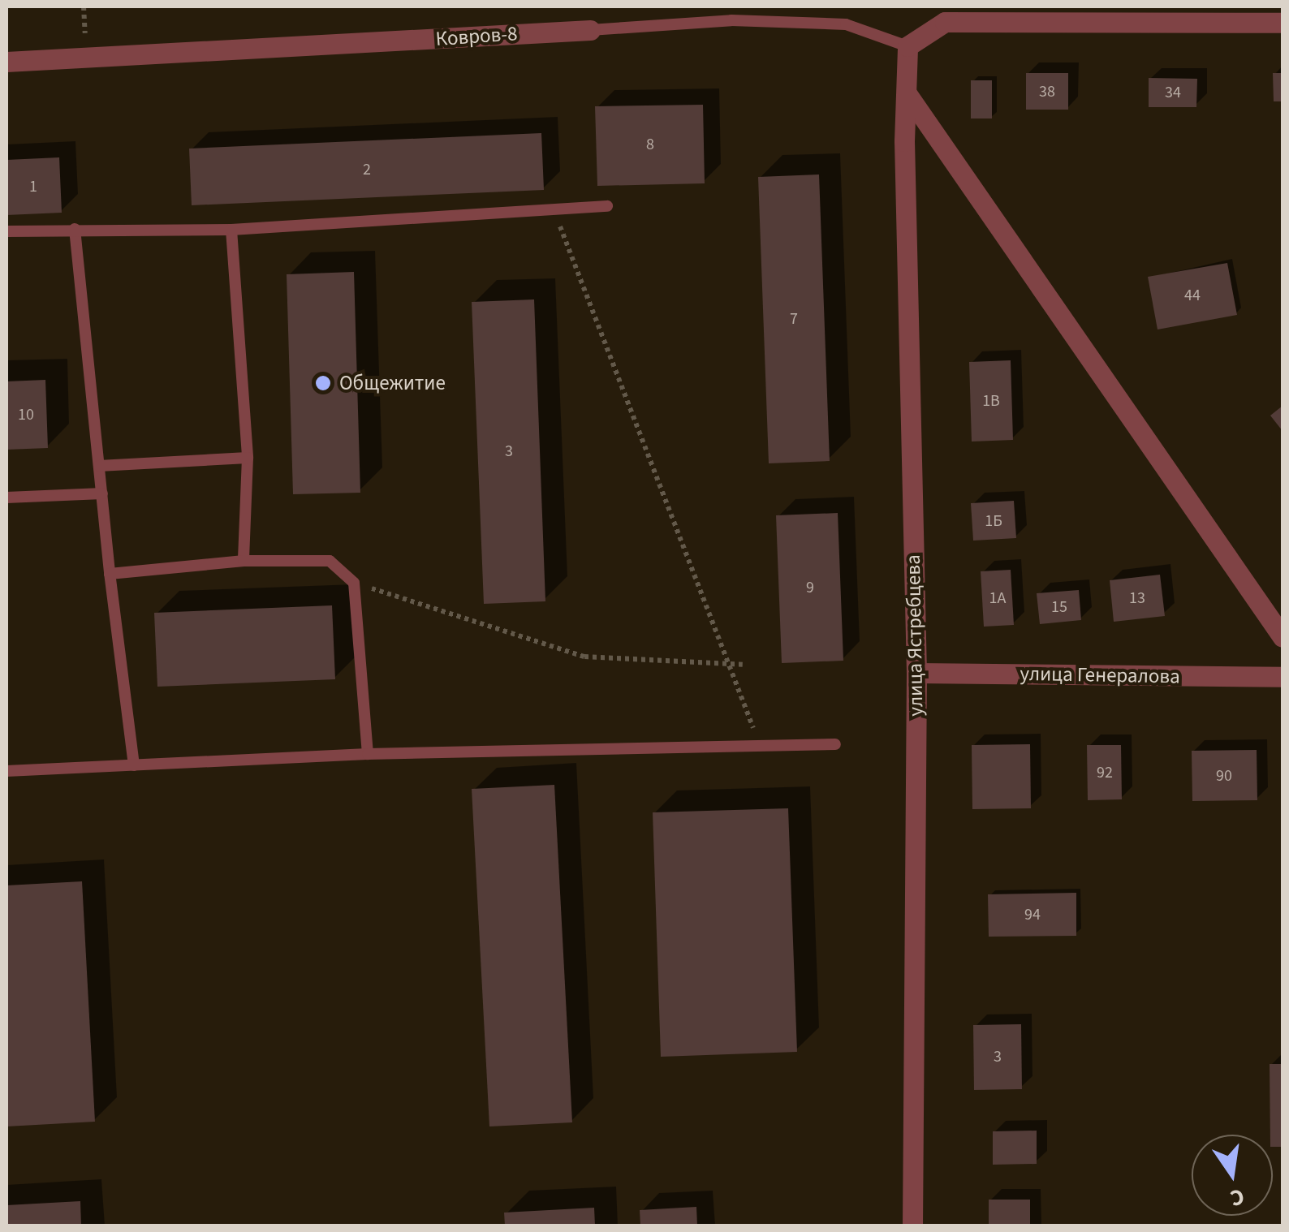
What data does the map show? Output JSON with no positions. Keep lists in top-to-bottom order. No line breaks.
{"streets":{"street":["Ковров-8","улица Ястребцева","улица Генералова"]},"crossings":[["улица Ястребцева","улица Генералова"]],"places":["Общежитие"],"house_numbers":["38","34","8","2","1","44","7","1В","10","3","1Б","9","1А","13","15","92","90","94","3"],"north":"bottom"}
